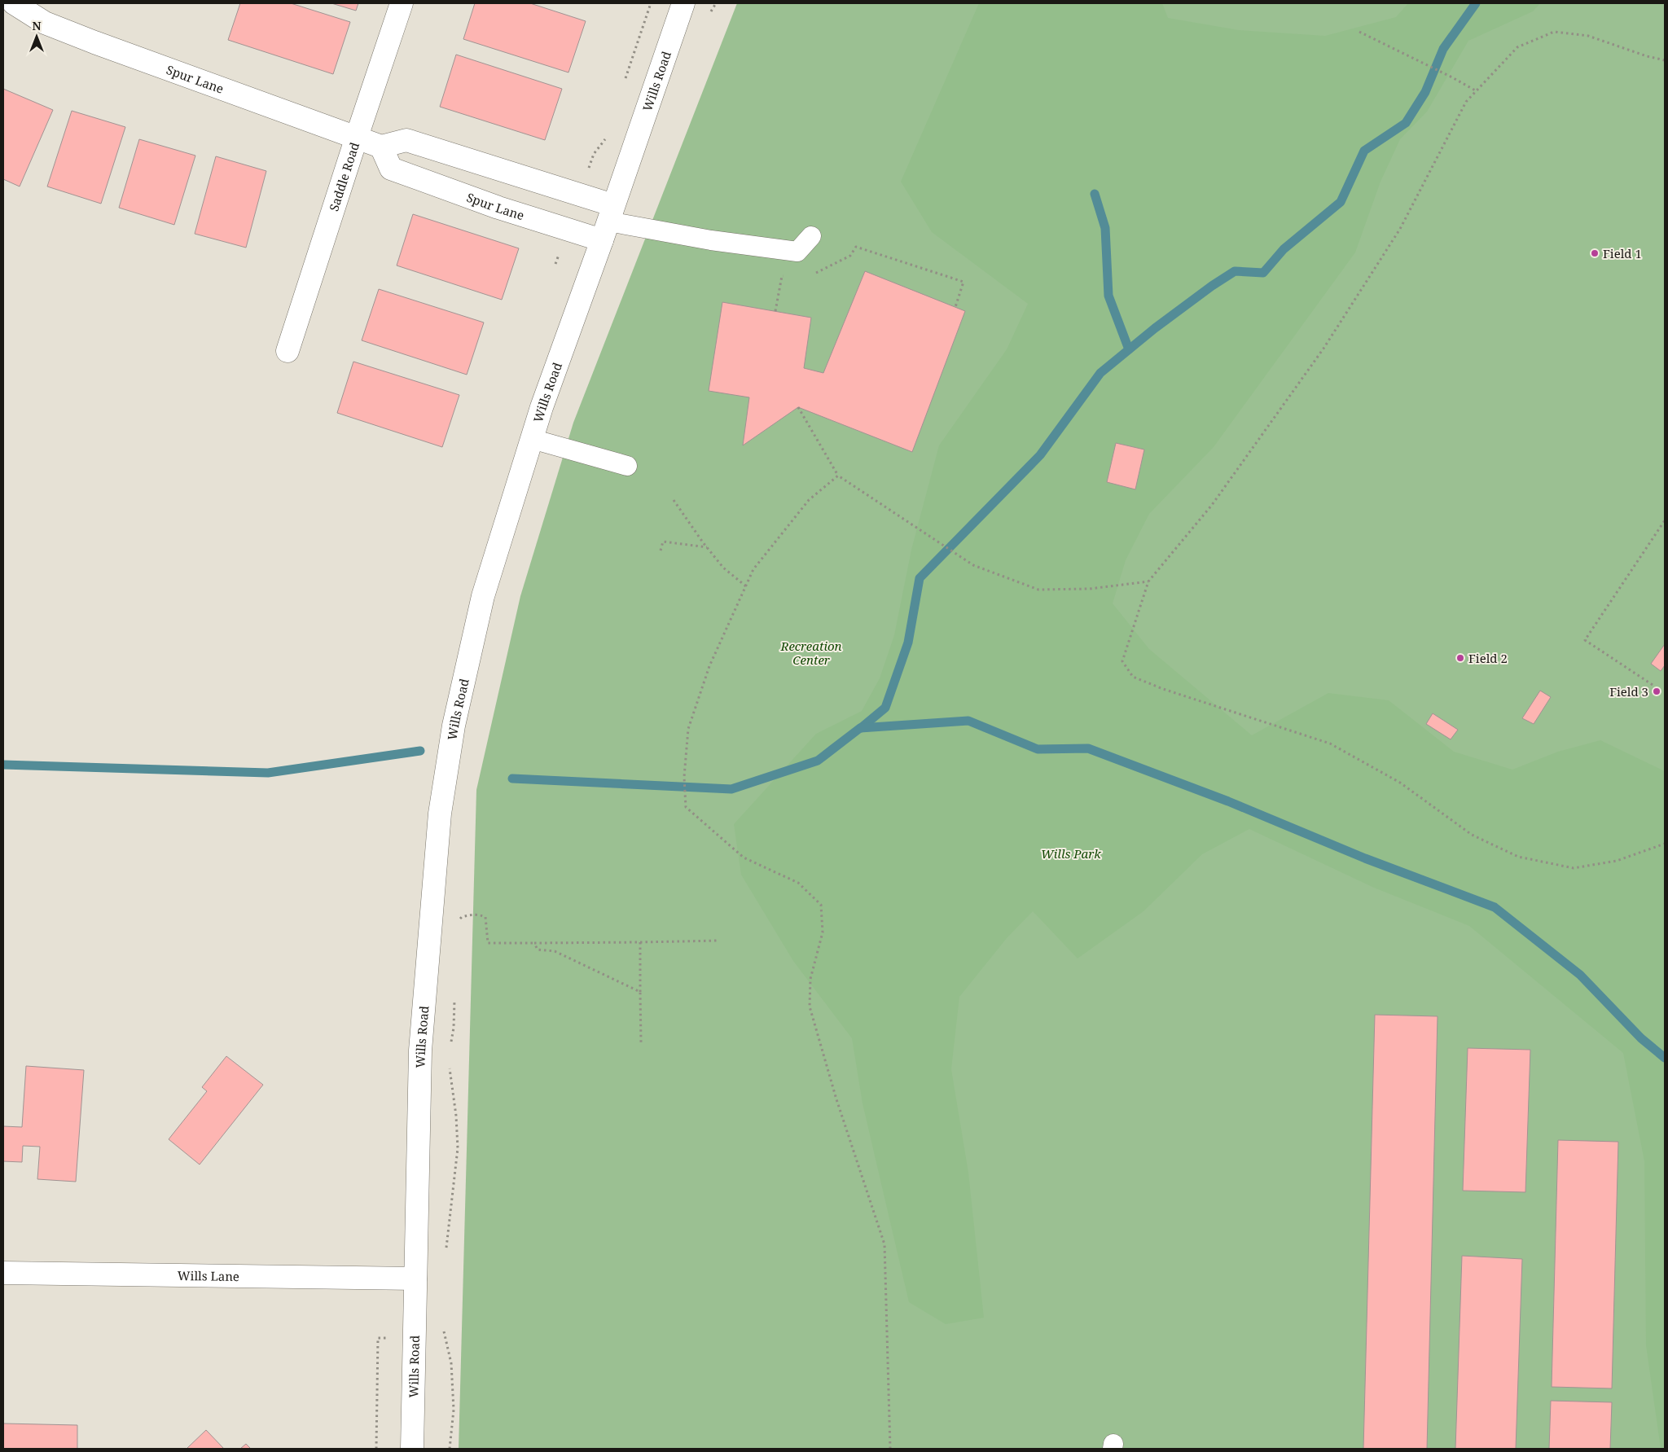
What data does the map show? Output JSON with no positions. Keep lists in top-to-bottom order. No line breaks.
{"streets":{"street":["Spur Lane","Wills Road","Saddle Road","Wills Lane"]},"crossings":[["Spur Lane","Wills Road"],["Spur Lane","Saddle Road"],["Wills Road","Wills Lane"]],"parks":["Recreation Center","Wills Park"],"places":["Field 1","Field 2","Field 3"],"north":"top"}
